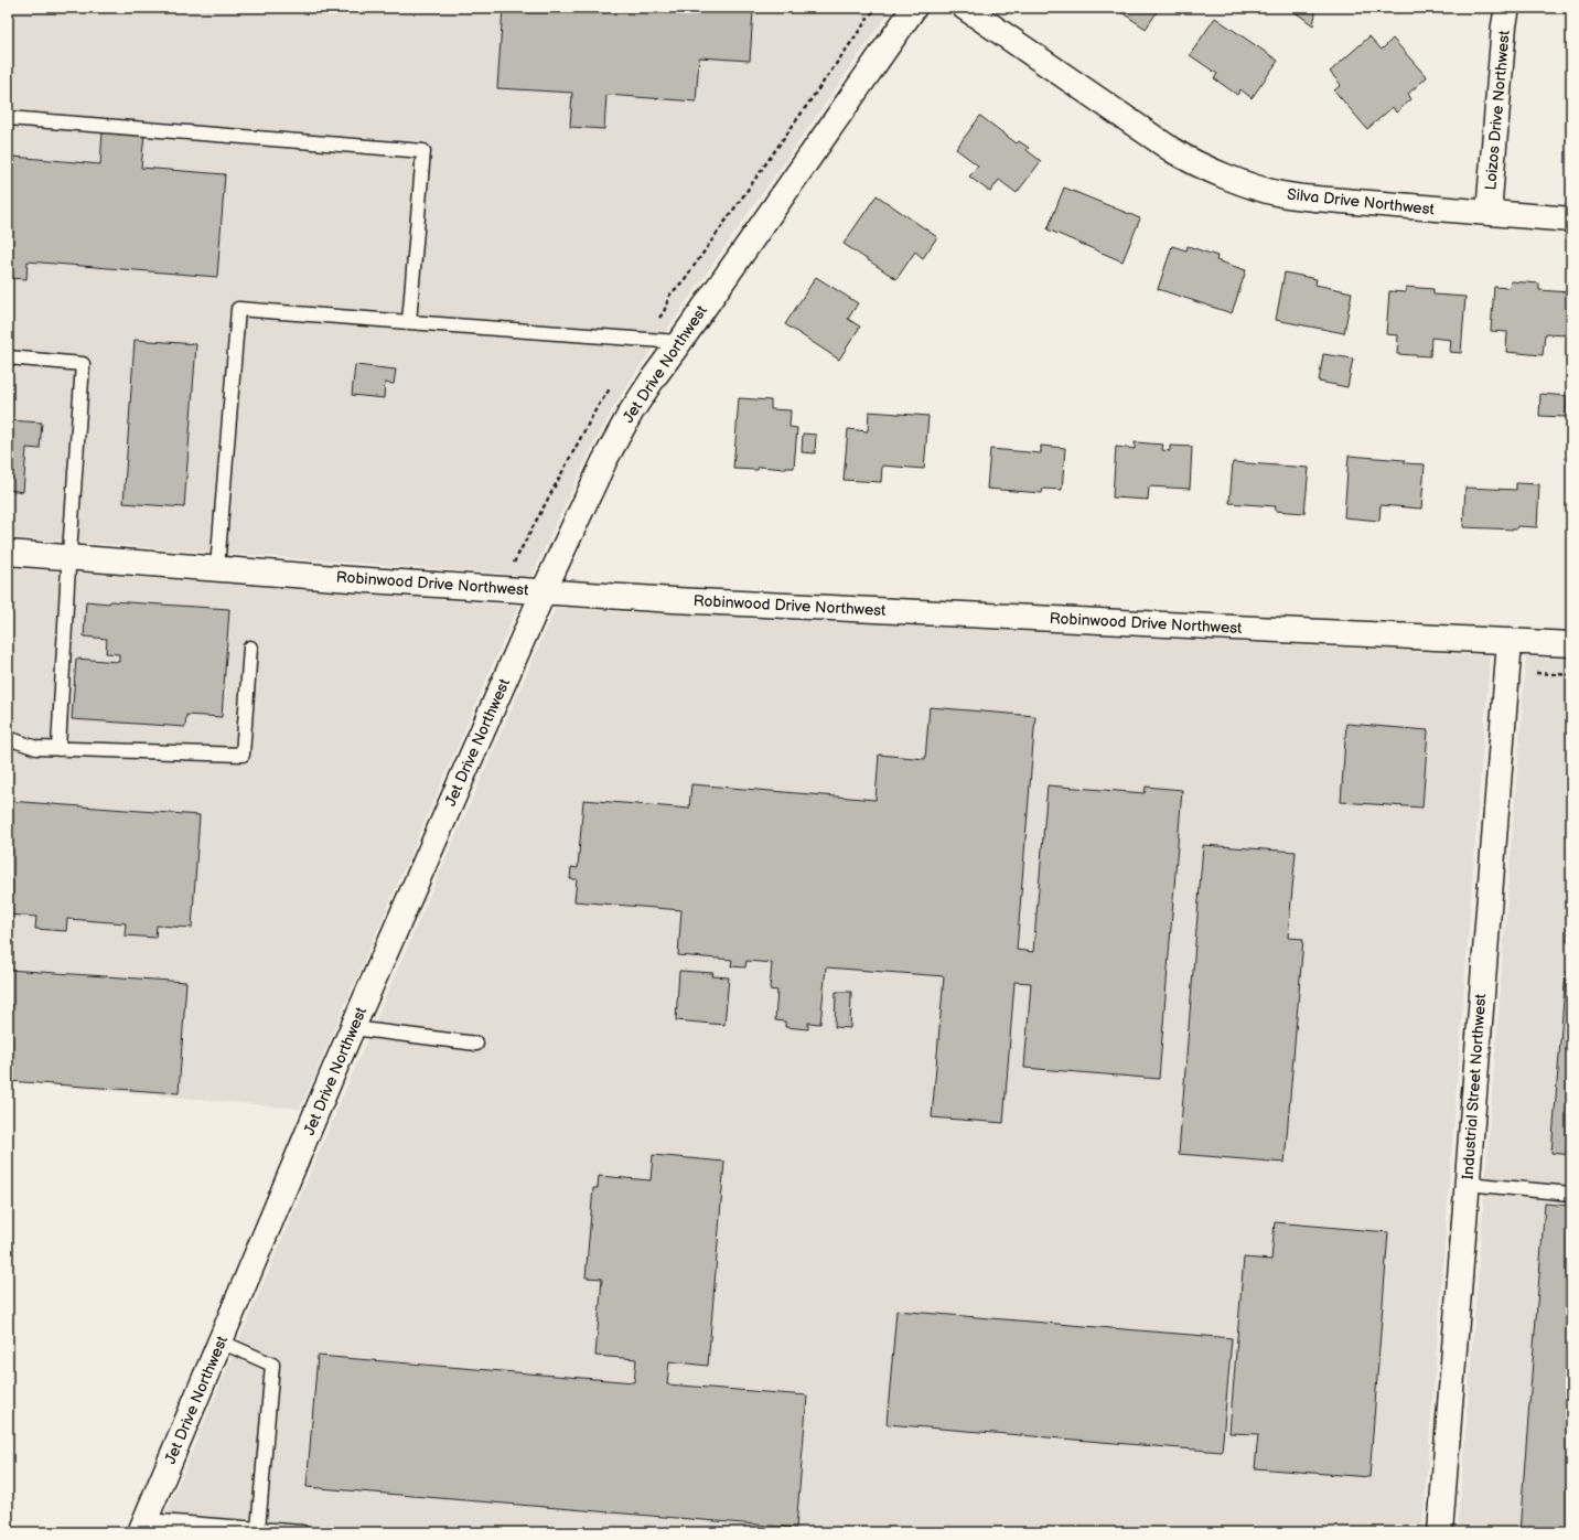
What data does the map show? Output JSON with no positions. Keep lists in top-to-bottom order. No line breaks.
{"streets":{"street":["Loizos Drive Northwest","Silva Drive Northwest","Jet Drive Northwest","Robinwood Drive Northwest","Industrial Street Northwest"]},"crossings":[["Loizos Drive Northwest","Silva Drive Northwest"],["Jet Drive Northwest","Robinwood Drive Northwest"],["Robinwood Drive Northwest","Industrial Street Northwest"]]}
